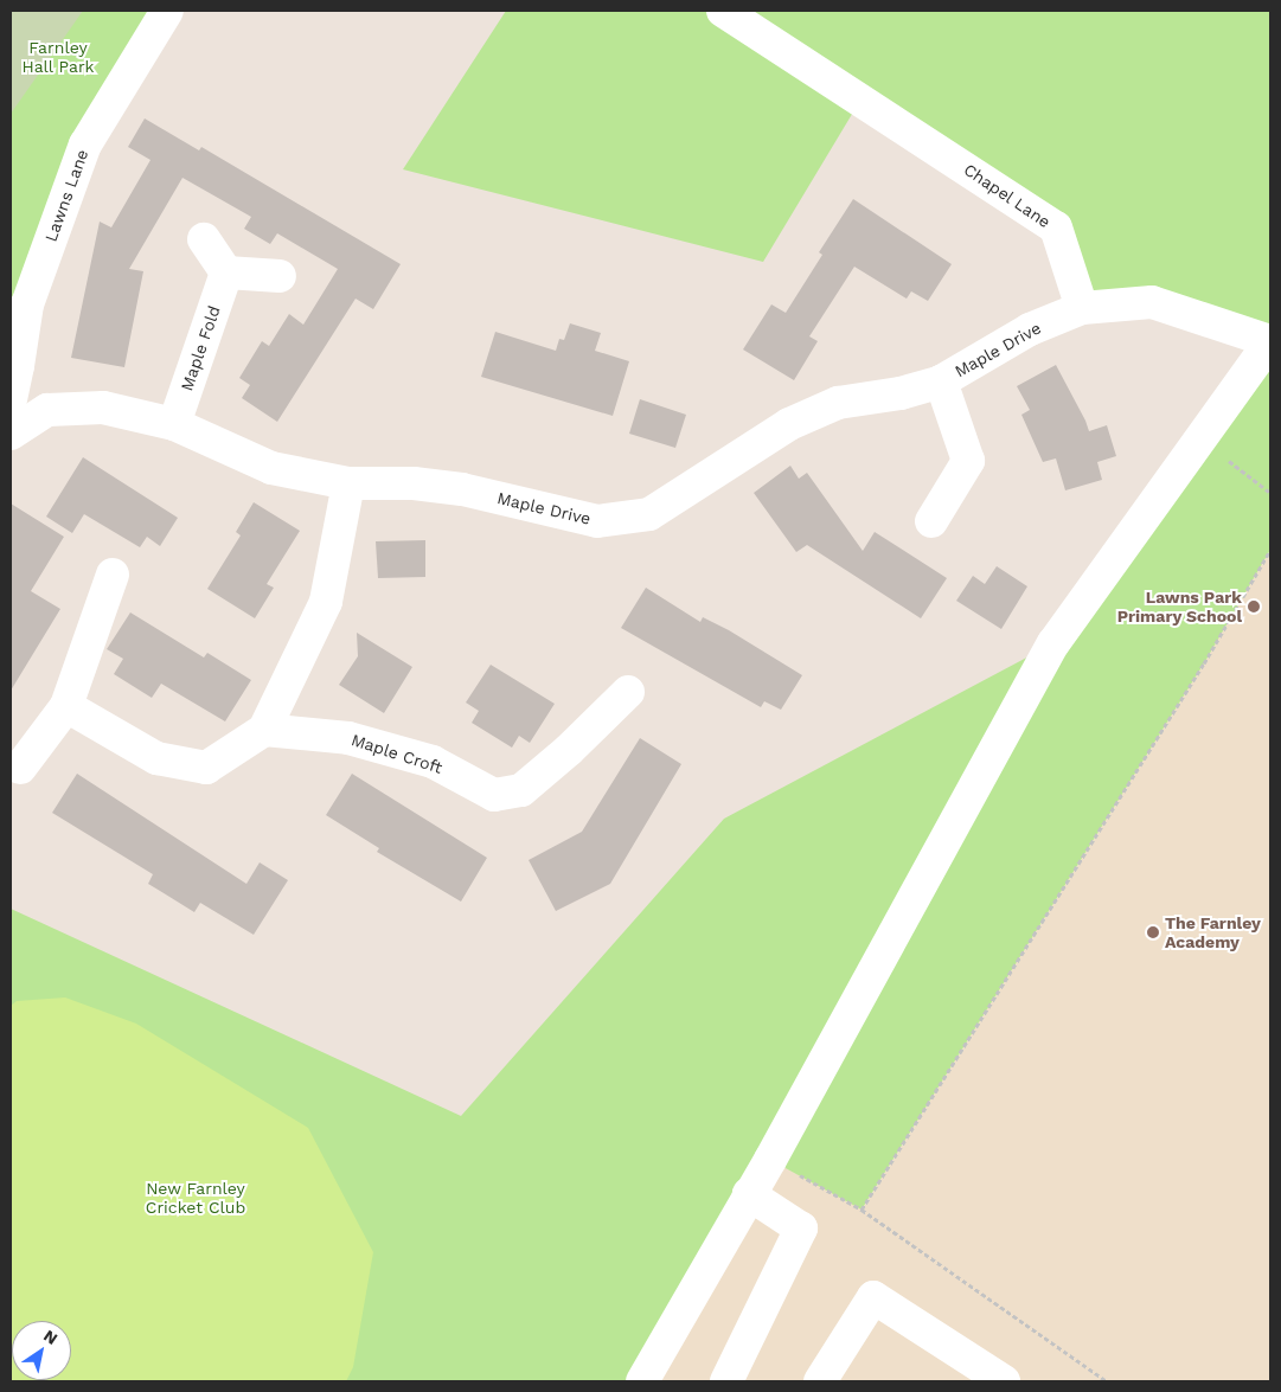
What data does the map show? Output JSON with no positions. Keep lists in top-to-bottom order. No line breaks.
{"streets":{"street":["Lawns Lane","Chapel Lane","Maple Fold","Maple Drive","Maple Croft"]},"crossings":[["Chapel Lane","Maple Drive"],["Maple Fold","Maple Drive"]],"parks":["Farnley Hall Park","New Farnley Cricket Club"],"places":["Lawns Park Primary School","The Farnley Academy"],"north":"top right"}
